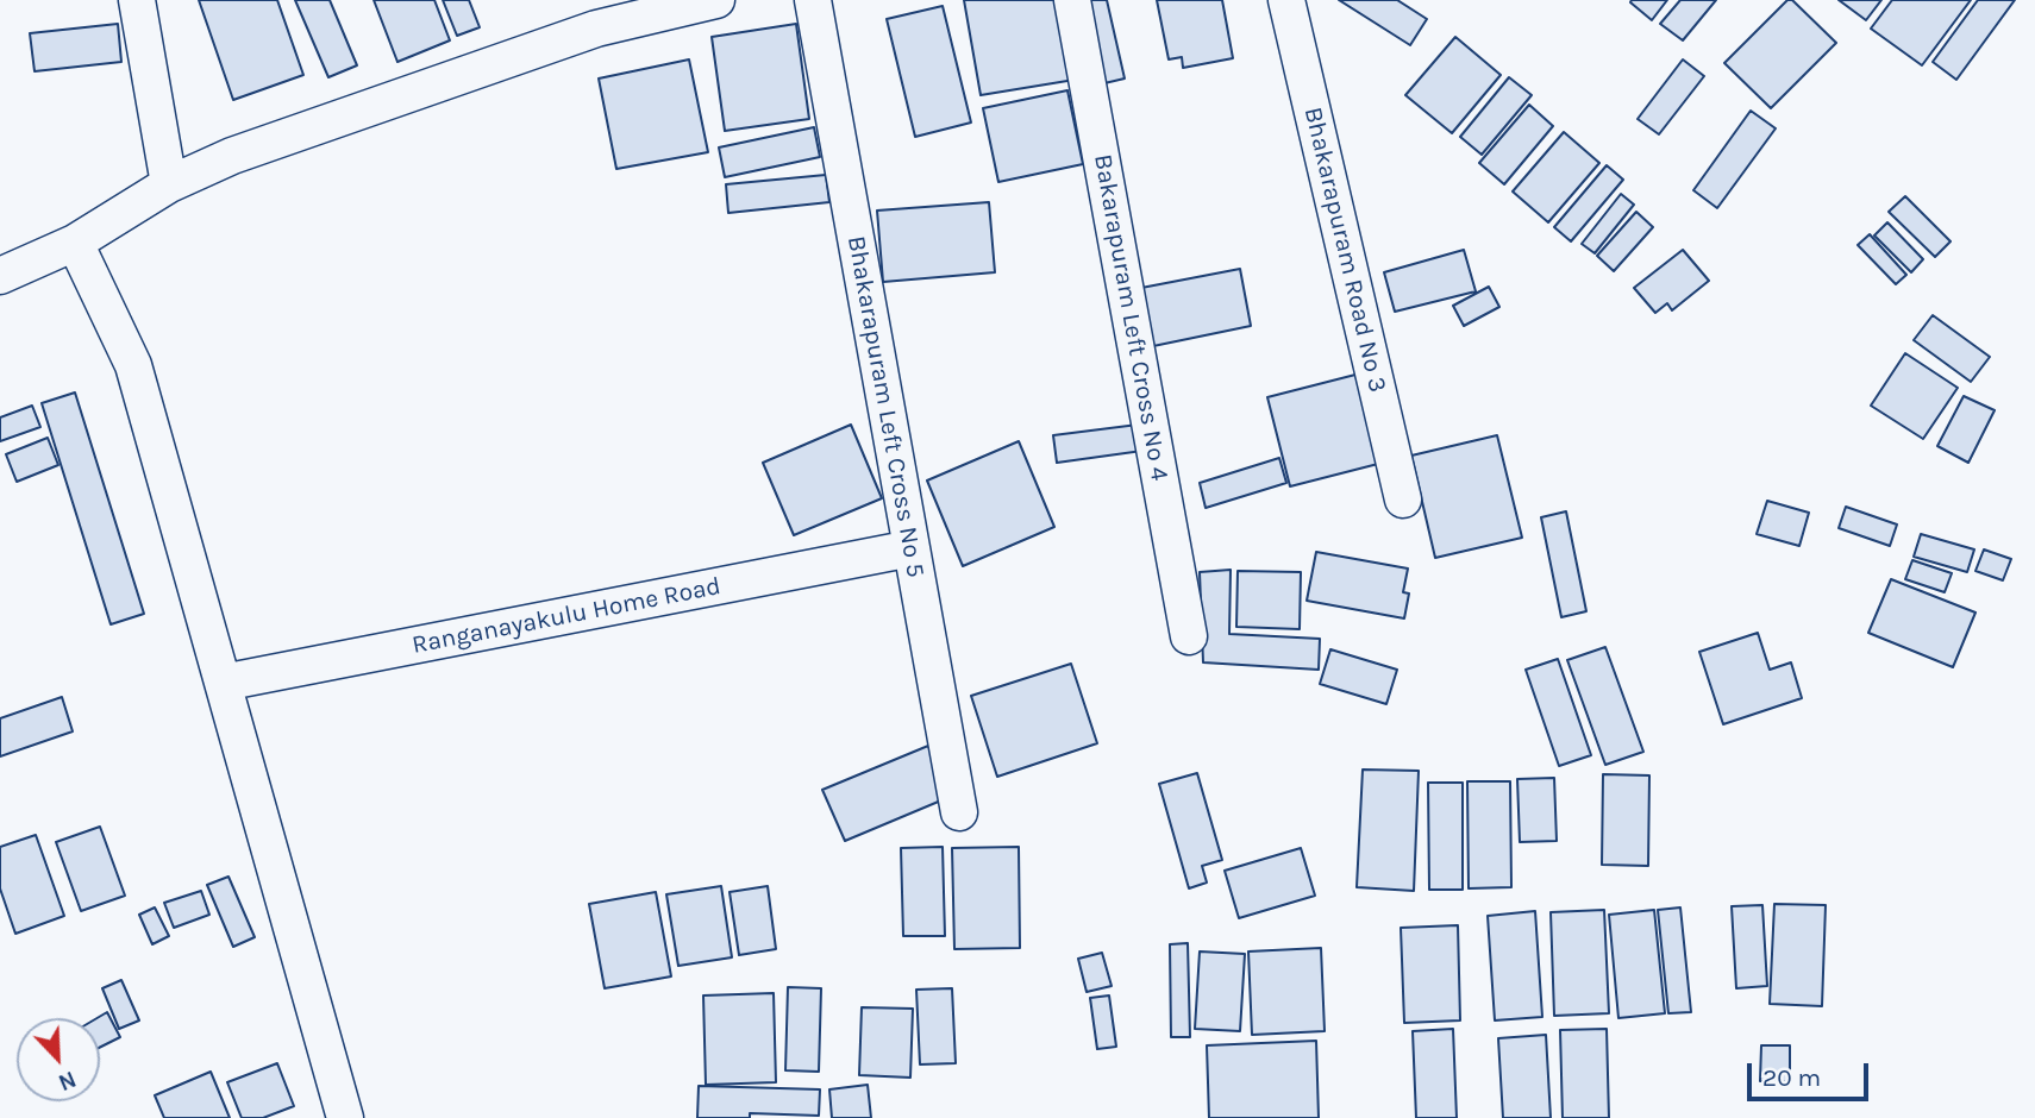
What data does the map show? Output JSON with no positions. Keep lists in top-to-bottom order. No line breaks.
{"streets":{"street":["Bhakarapuram Road No 3","Bakarapuram Left Cross No 4","Bhakarapuram Left Cross No 5","Ranganayakulu Home Road"]},"crossings":[["Bhakarapuram Left Cross No 5","Ranganayakulu Home Road"]],"scale_bar":"20 m","north":"bottom right"}
